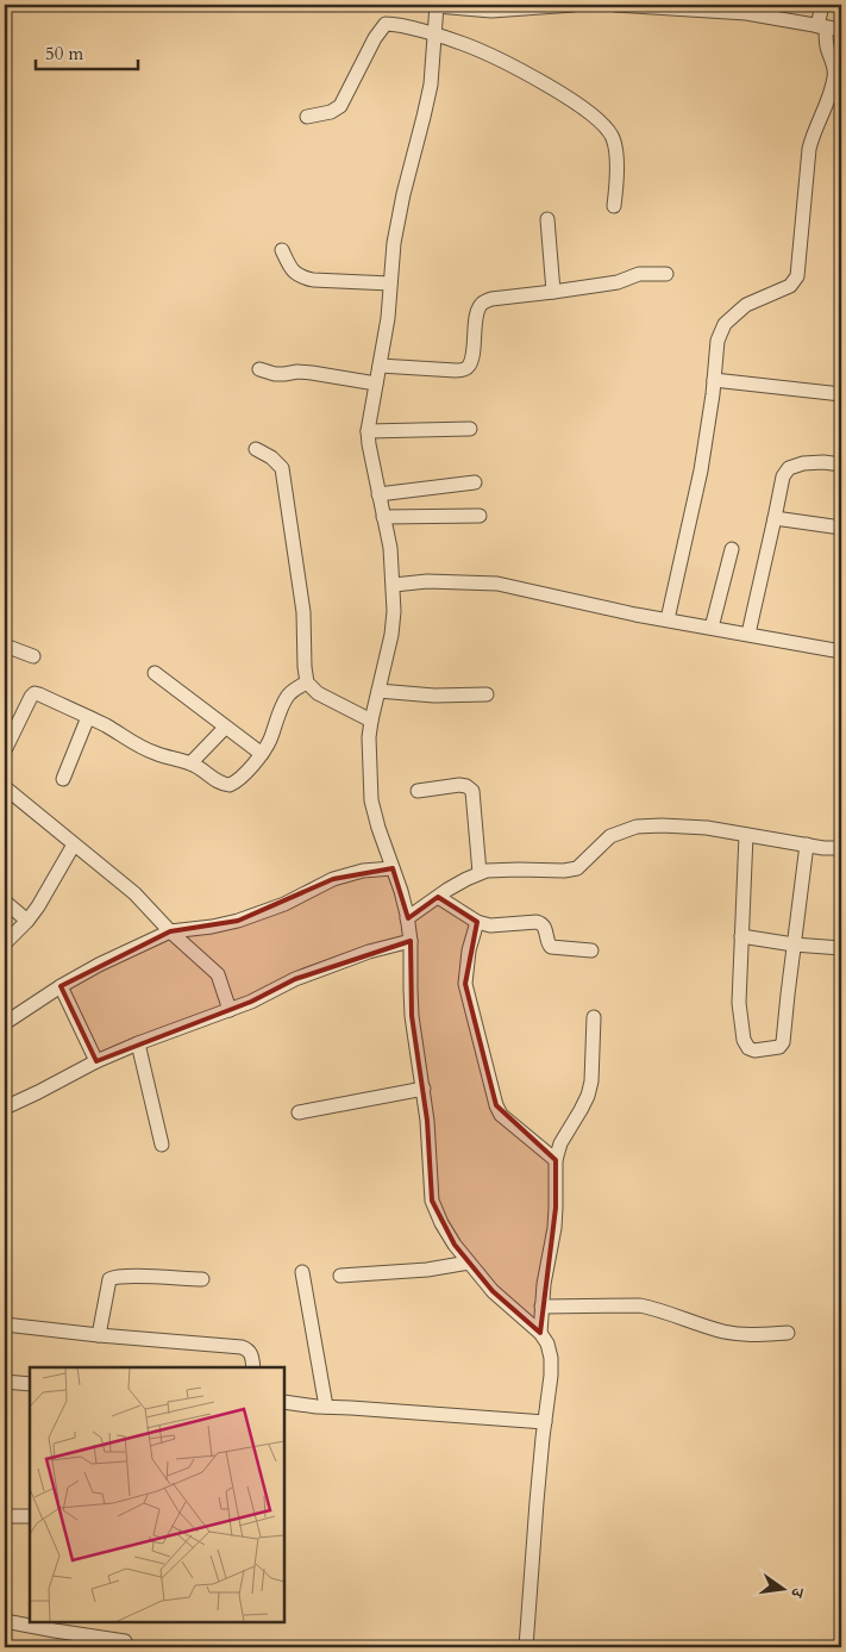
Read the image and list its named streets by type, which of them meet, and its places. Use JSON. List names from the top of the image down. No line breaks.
{"scale_bar":"50 m","north":"right"}
